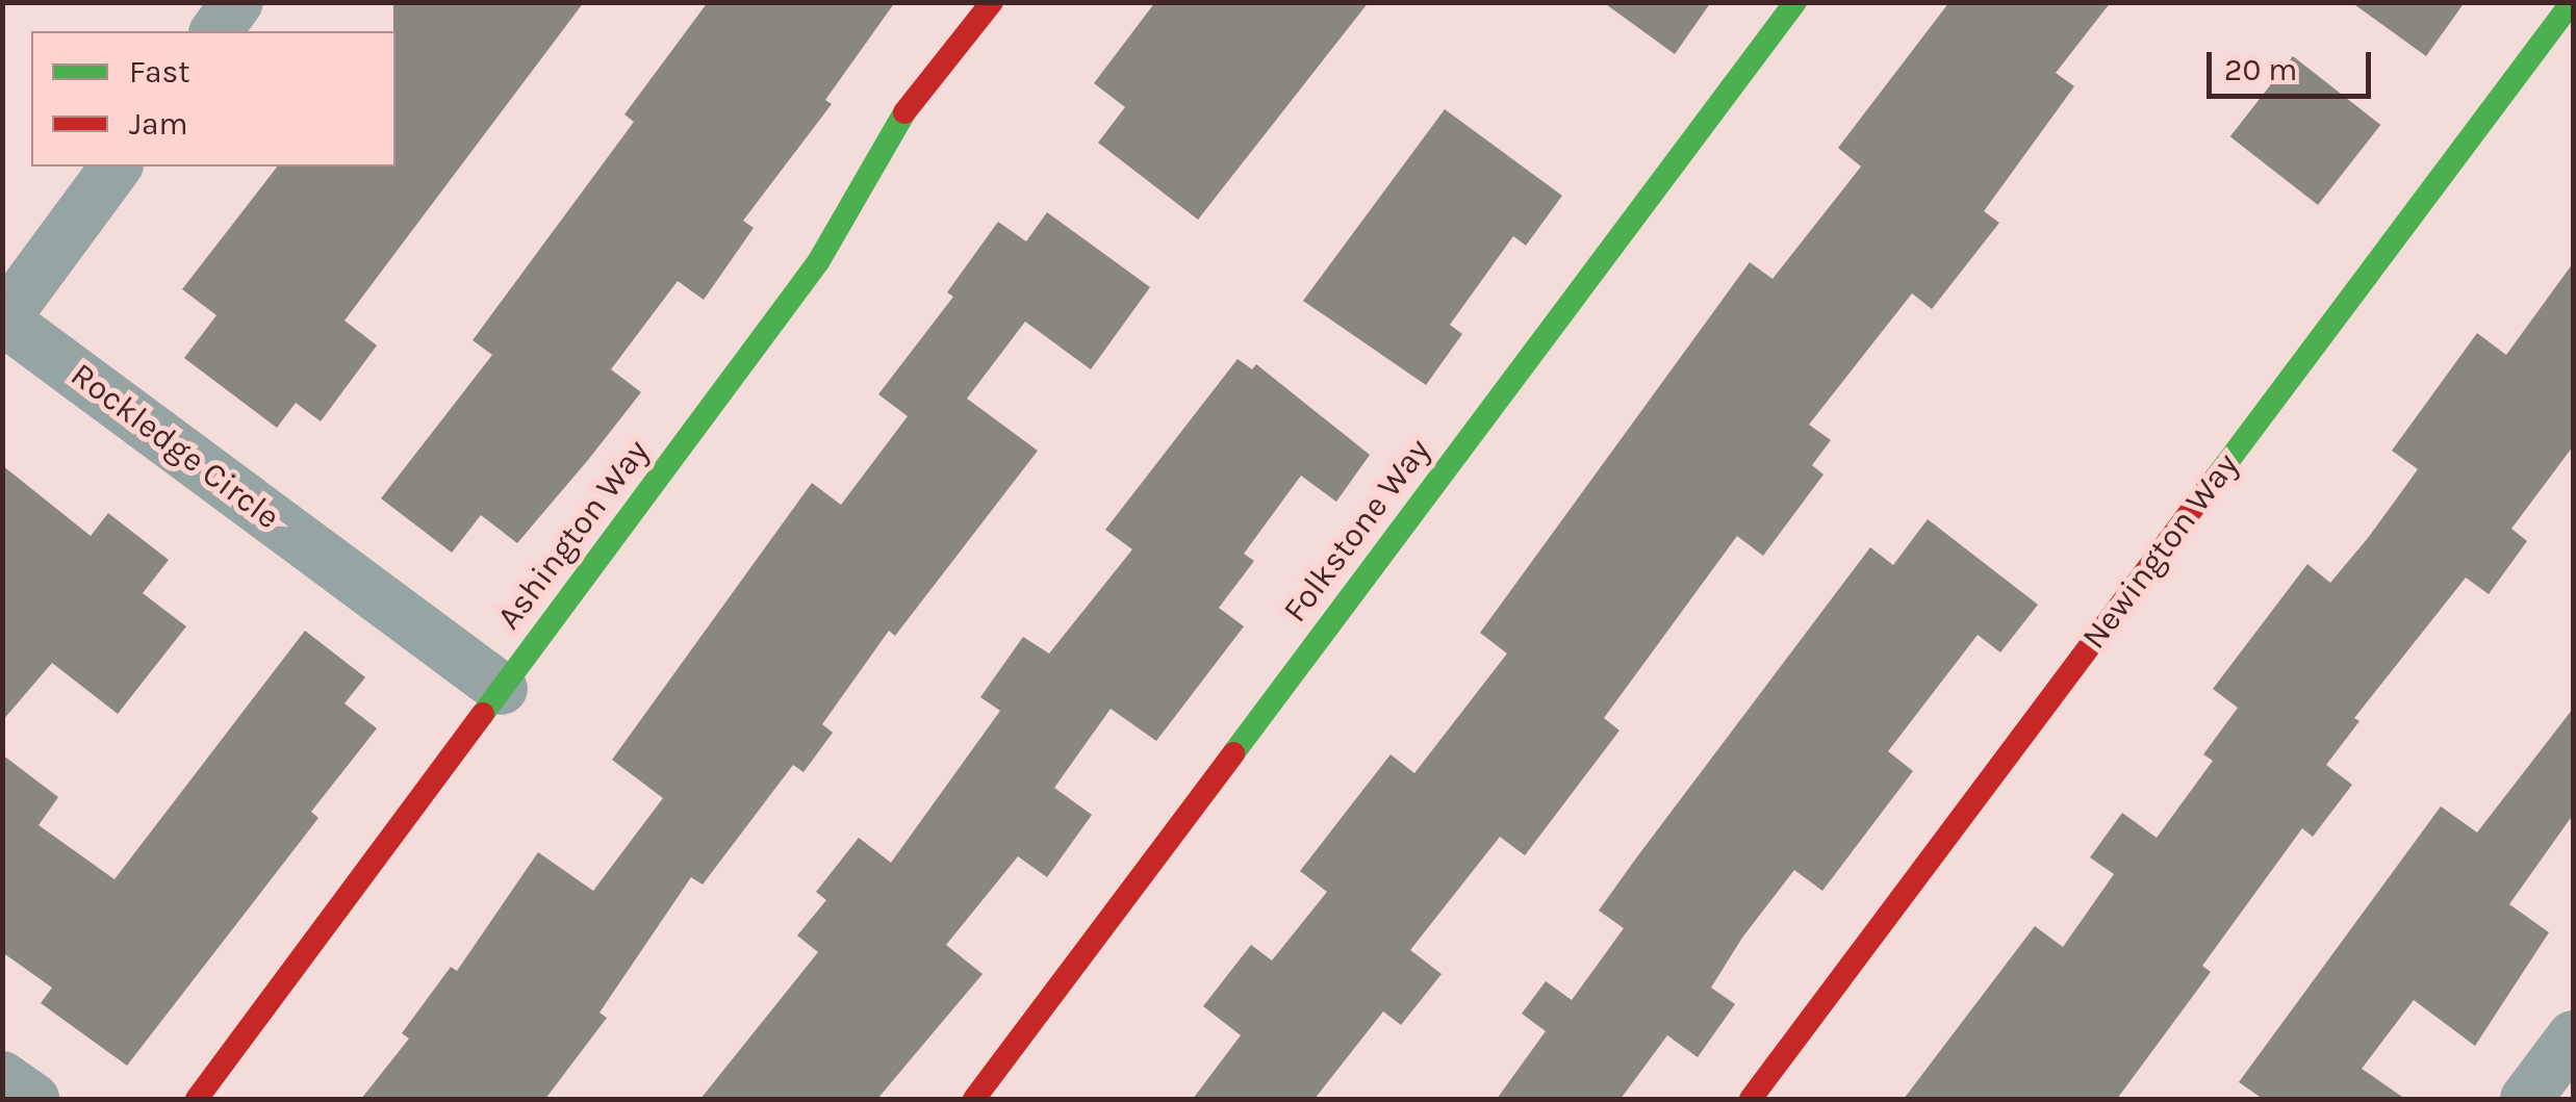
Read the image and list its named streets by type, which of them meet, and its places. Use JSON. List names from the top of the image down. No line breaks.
{"streets":{"street":["Rockledge Circle","Folkstone Way","Ashington Way","Newington Way"]},"crossings":[["Rockledge Circle","Ashington Way"]],"legend":["Fast","Jam"],"scale_bar":"20 m"}
